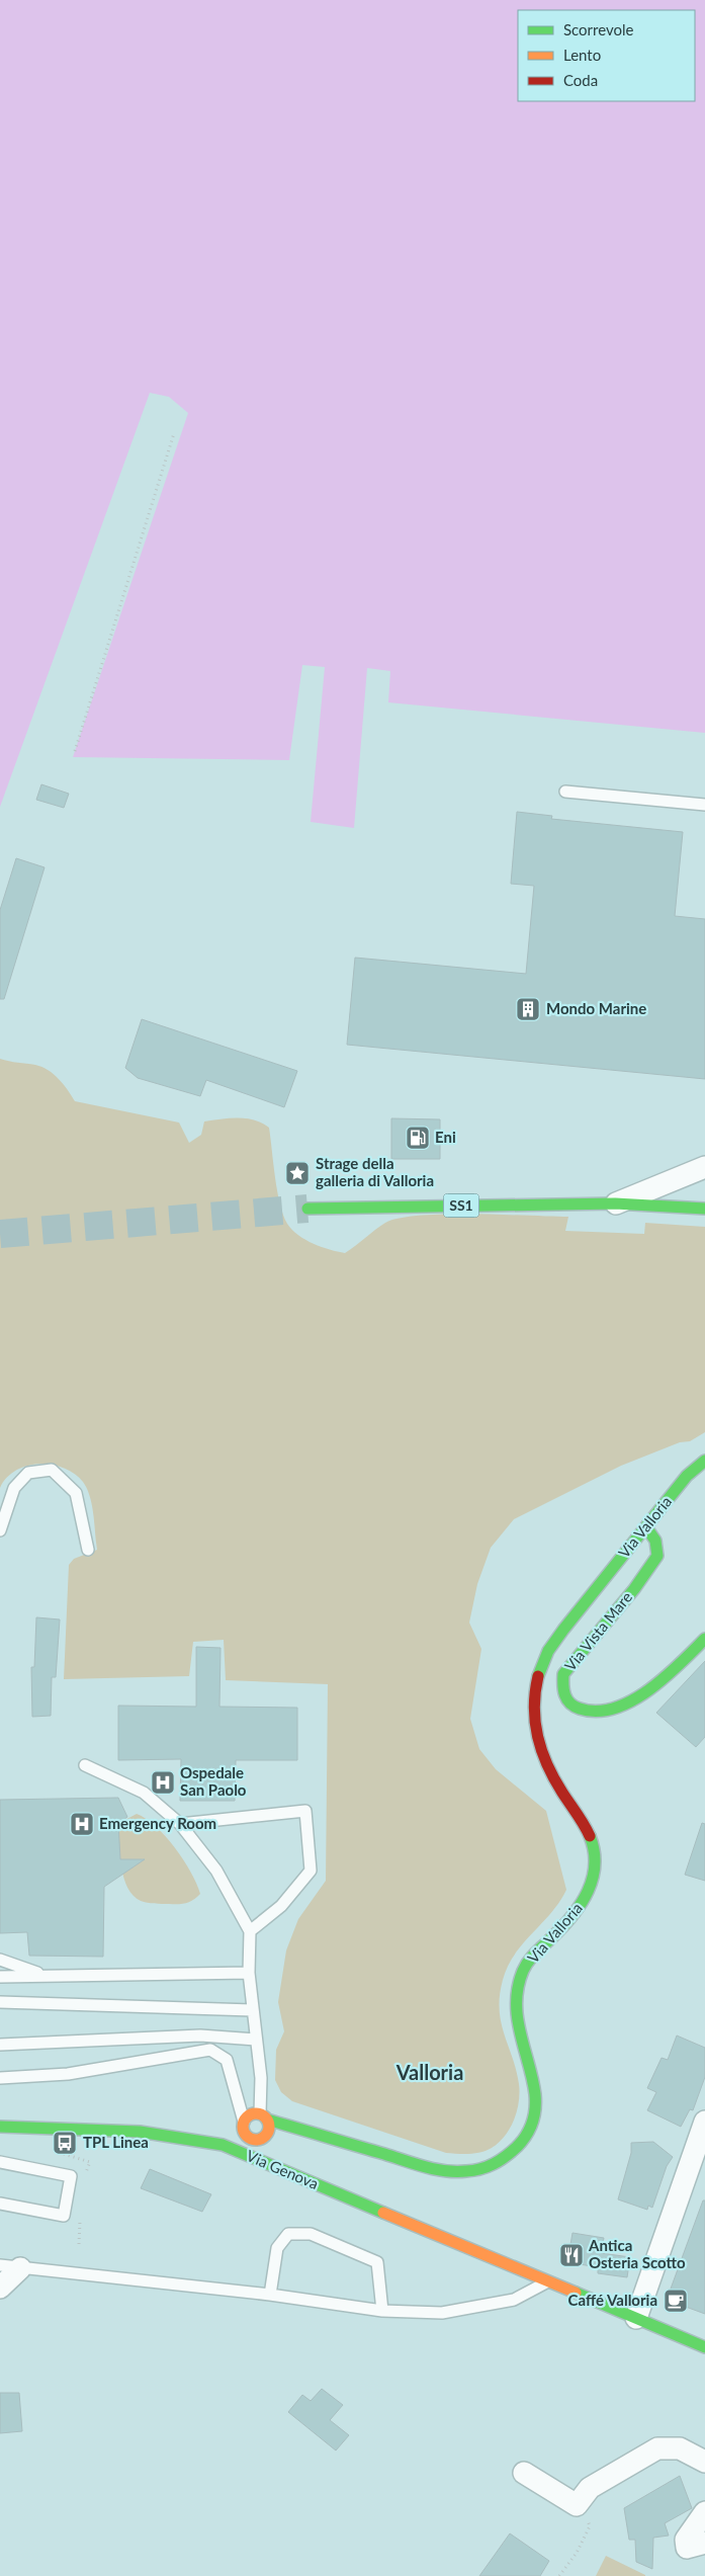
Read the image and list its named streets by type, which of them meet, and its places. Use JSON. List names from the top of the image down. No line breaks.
{"streets":{"street":["SS1","Via Valloria","Via Vista Mare","Via Genova"]},"crossings":[["Via Valloria","Via Vista Mare"]],"districts":["Valloria"],"places":{"building":["Mondo Marine"],"fuel station":["Eni"],"place":["Strage della galleria di Valloria"],"hospital":["Ospedale San Paolo","Emergency Room"],"bus stop":["TPL Linea"],"restaurant":["Antica Osteria Scotto"],"cafe":["Caffé Valloria"]},"legend":["Scorrevole","Lento","Coda"]}
